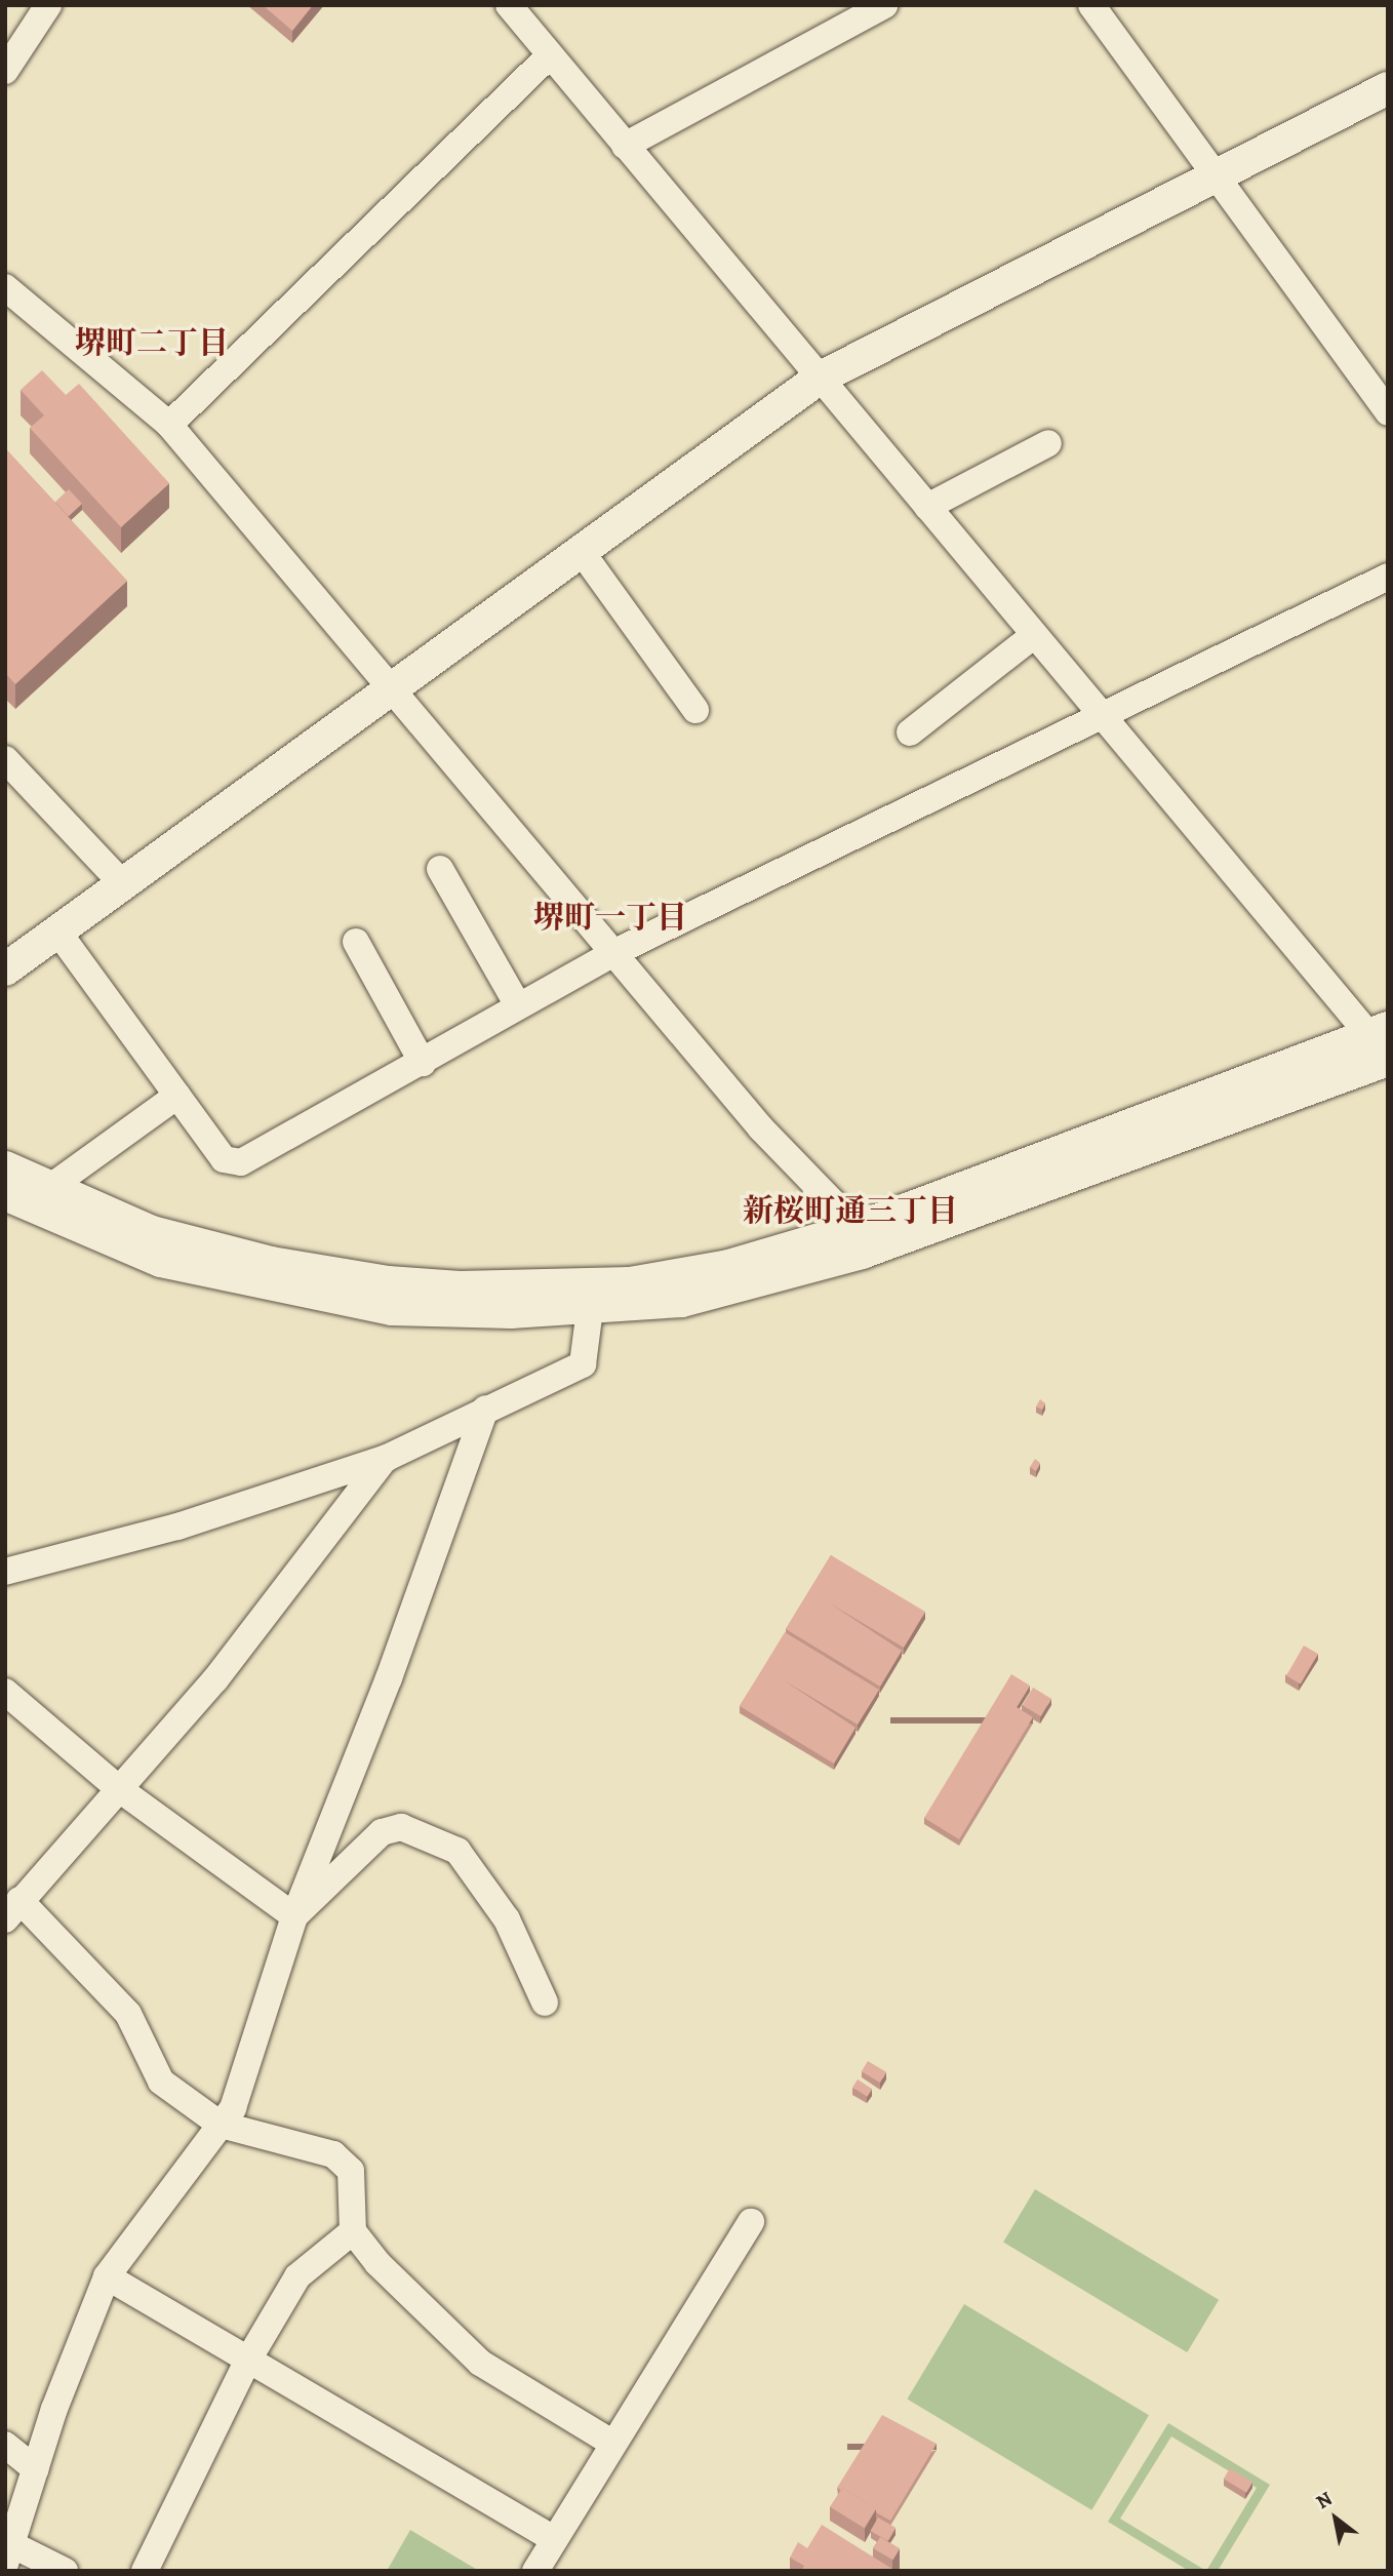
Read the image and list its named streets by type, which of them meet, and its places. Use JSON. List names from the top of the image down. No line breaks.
{"districts":["堺町二丁目","堺町一丁目","新桜町通三丁目"],"north":"top left"}
